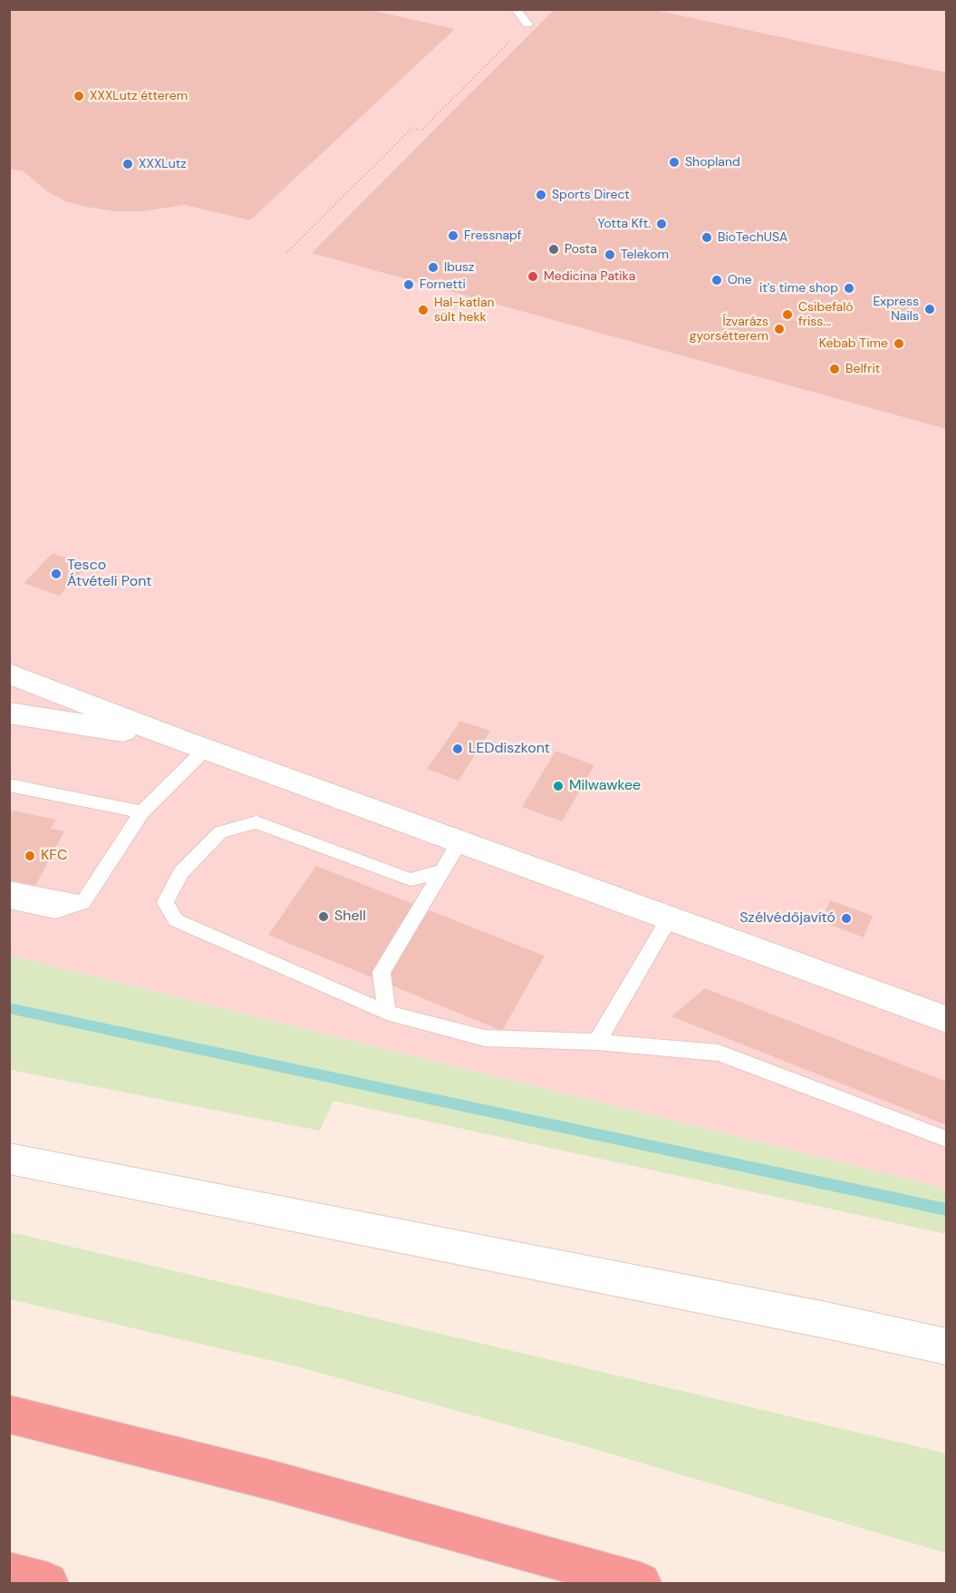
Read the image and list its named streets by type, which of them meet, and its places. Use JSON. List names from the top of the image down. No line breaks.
{"places":["XXXLutz étterem","Shopland","XXXLutz","Sports Direct","Yotta Kft.","Fressnapf","BioTechUSA","Posta","Telekom","Ibusz","Medicina Patika","One","Fornetti","it's time shop","Express Nails","Hal-katlan sült hekk","Csibefaló friss...","Ízvarázs gyorsétterem","Kebab Time","Belfrit","Tesco Átvételi Pont","LEDdiszkont","Milwawkee","KFC","Shell","Szélvédőjavító"]}
